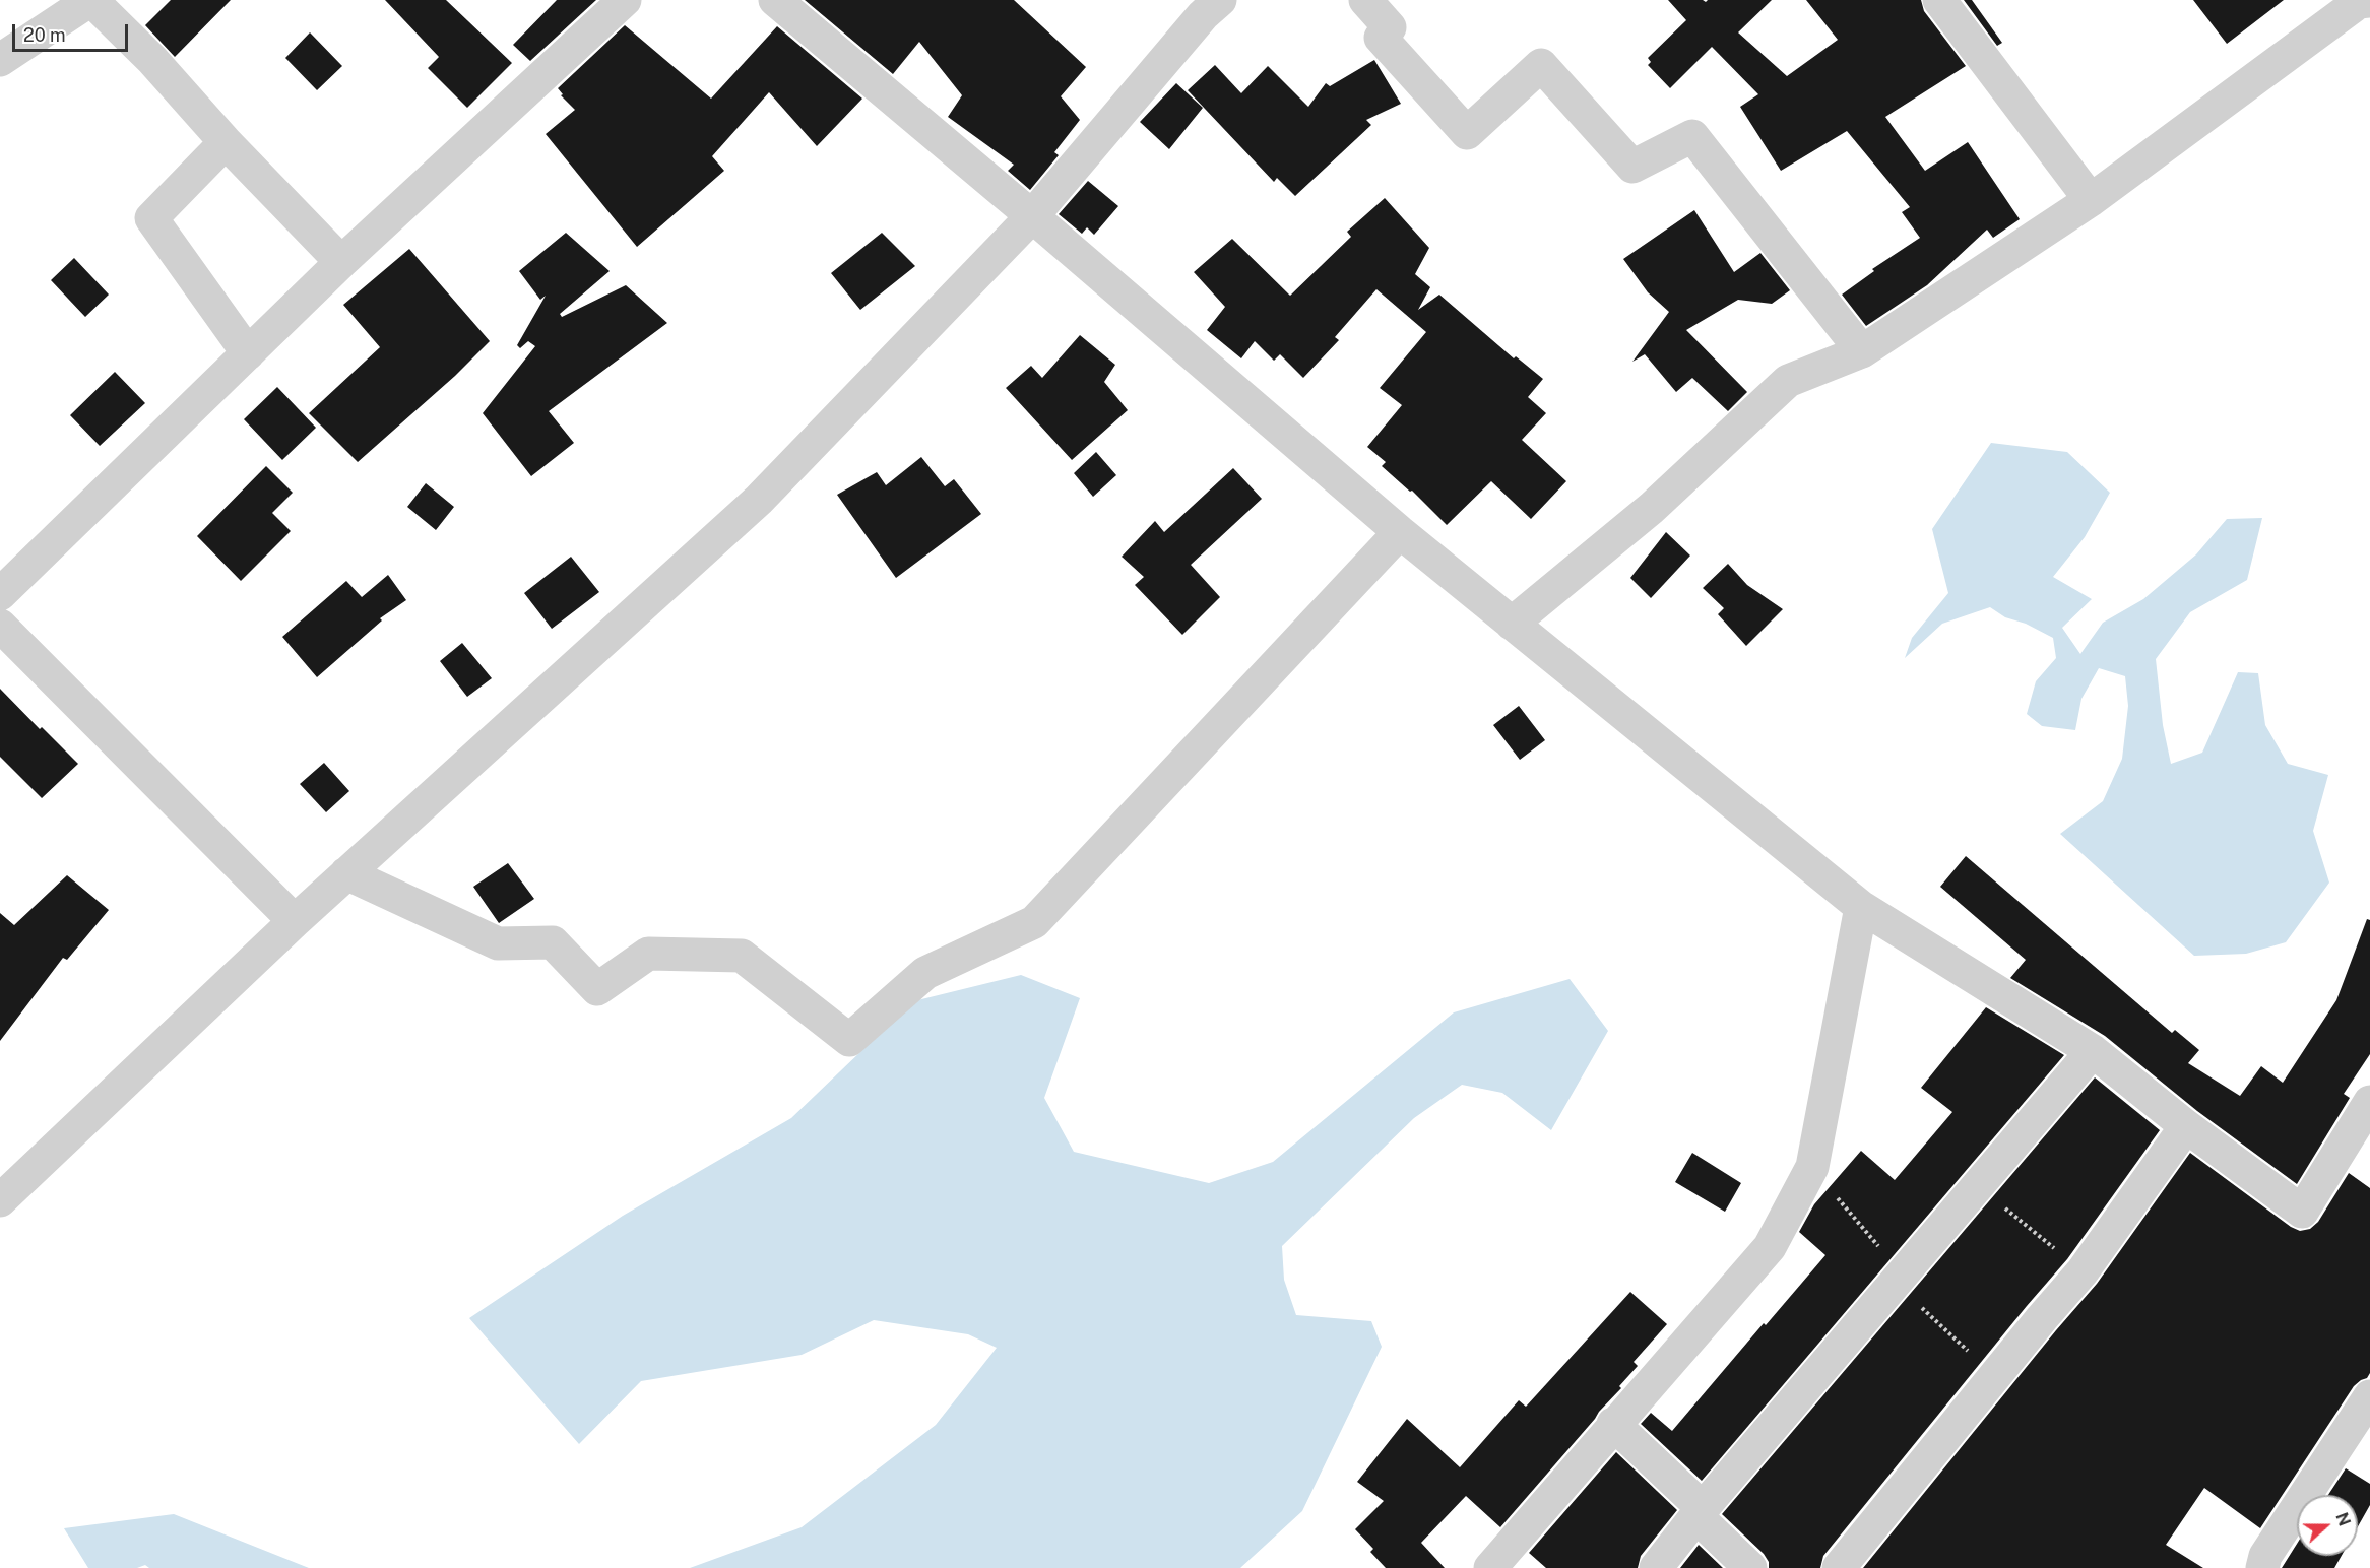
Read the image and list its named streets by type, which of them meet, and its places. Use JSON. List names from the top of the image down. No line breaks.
{"scale_bar":"20 m","north":"right"}
